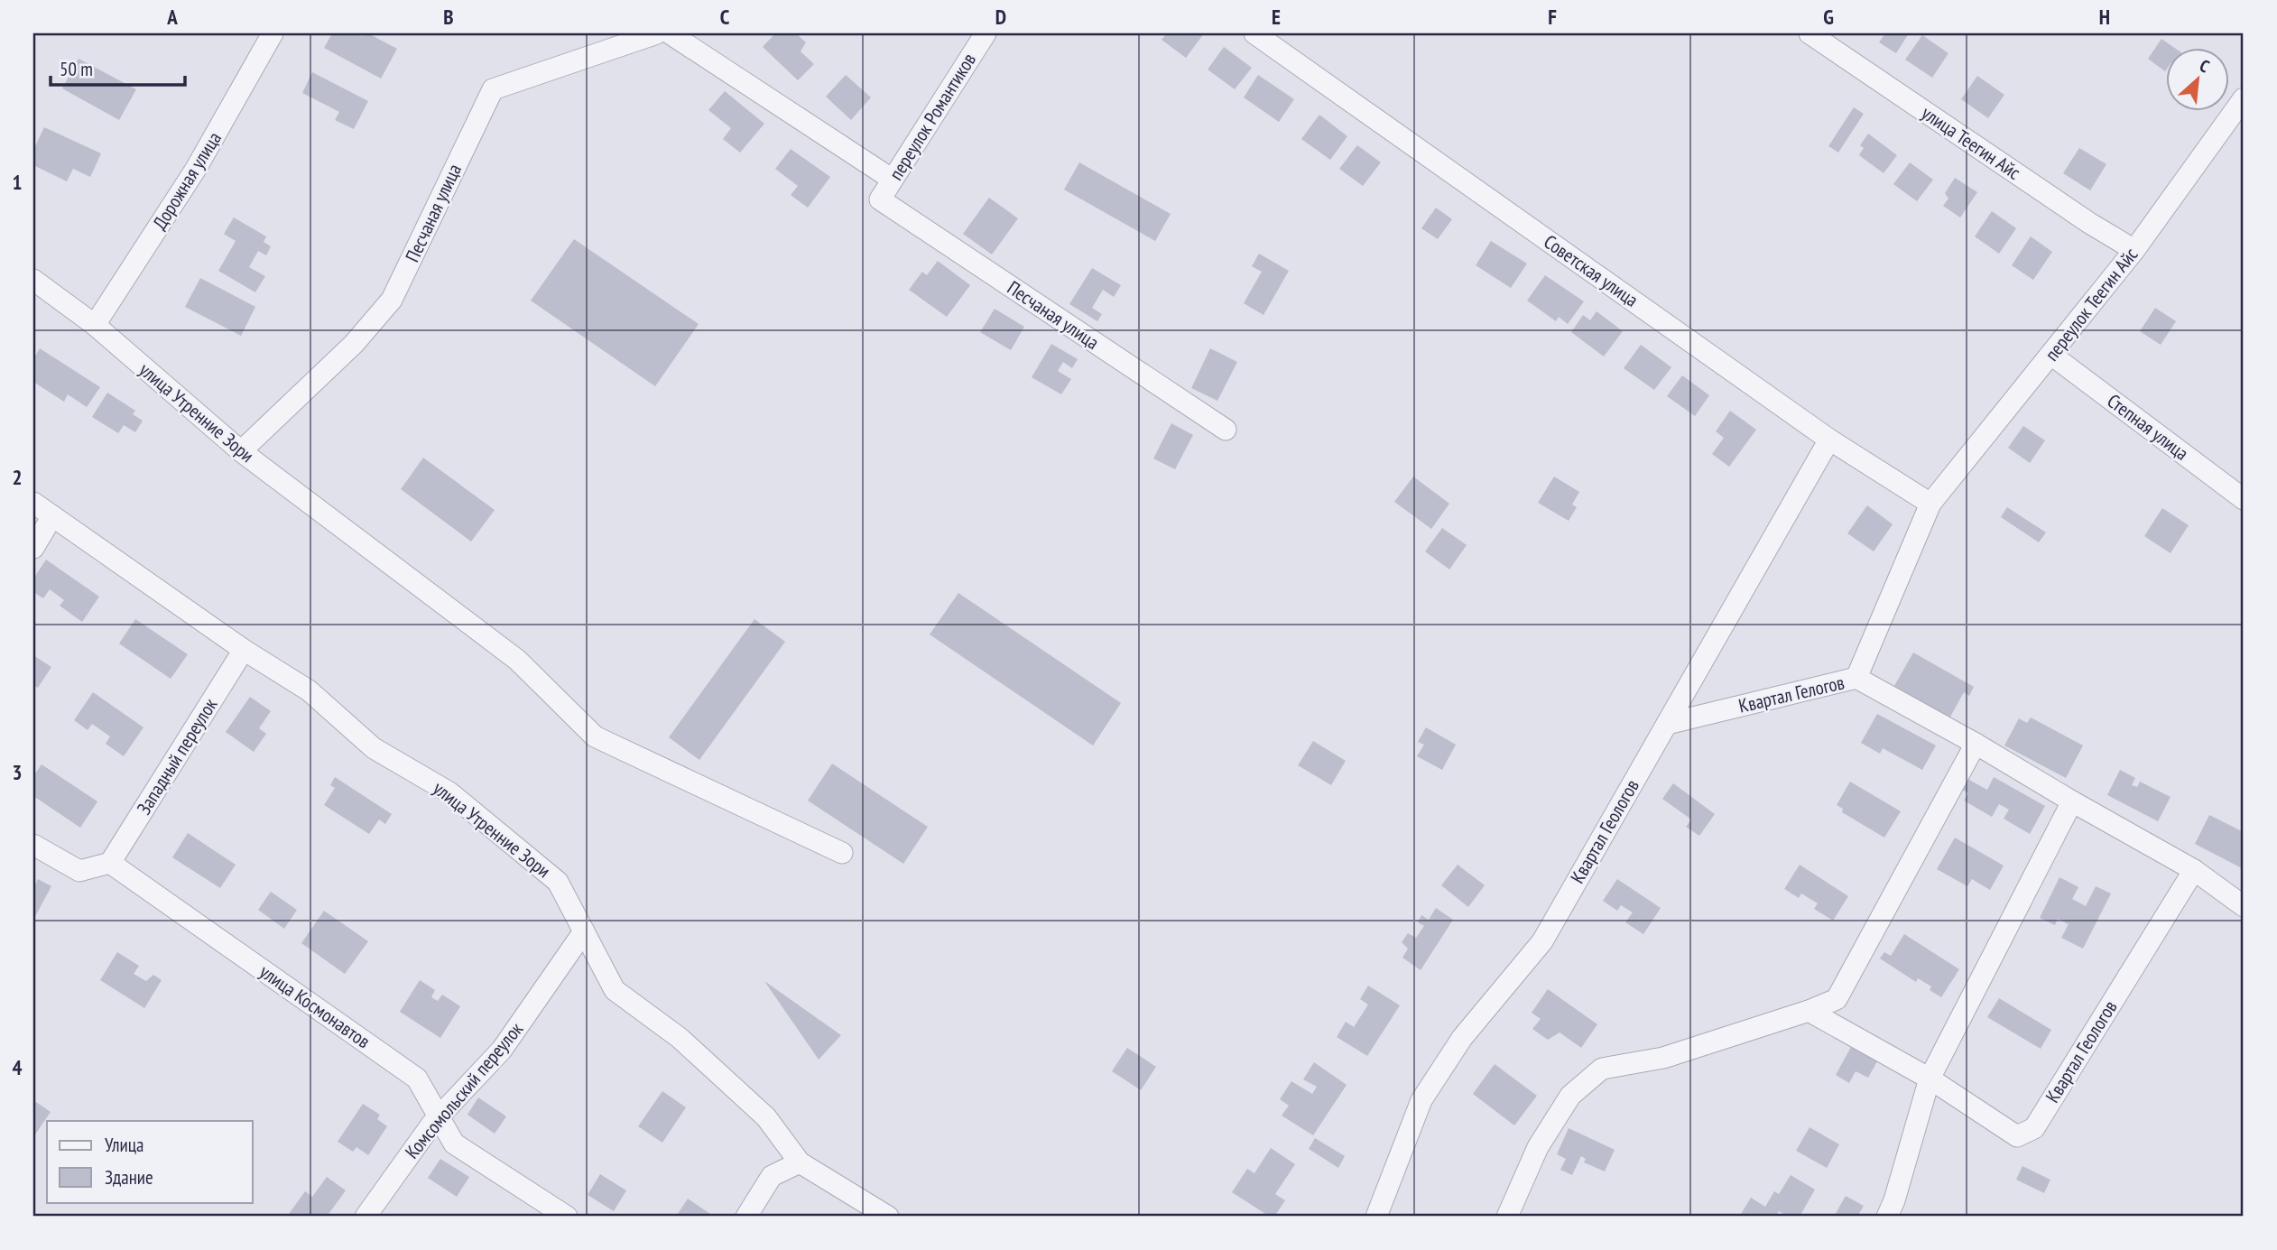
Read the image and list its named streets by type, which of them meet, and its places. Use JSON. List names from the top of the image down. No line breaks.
{"streets":{"street":["переулок Романтиков","улица Теегин Айс","Дорожная улица","Песчаная улица","Советская улица","переулок Теегин Айс","улица Утренние Зори","Степная улица","Квартал Гелогов","Западный переулок","Квартал Геологов","улица Космонавтов","Комсомольский переулок"]},"crossings":[["переулок Романтиков","Песчаная улица"],["улица Теегин Айс","переулок Теегин Айс"],["Дорожная улица","улица Утренние Зори"],["Песчаная улица","улица Утренние Зори"],["Советская улица","переулок Теегин Айс"],["Советская улица","Квартал Геологов"],["переулок Теегин Айс","Степная улица"],["улица Утренние Зори","Западный переулок"],["улица Утренние Зори","Комсомольский переулок"],["Квартал Гелогов","Квартал Геологов"],["Западный переулок","улица Космонавтов"],["улица Космонавтов","Комсомольский переулок"]],"legend":["Улица","Здание"],"scale_bar":"50 m","north":"top right","grid":{"columns":["A","B","C","D","E","F","G","H"],"rows":["1","2","3","4"]}}
